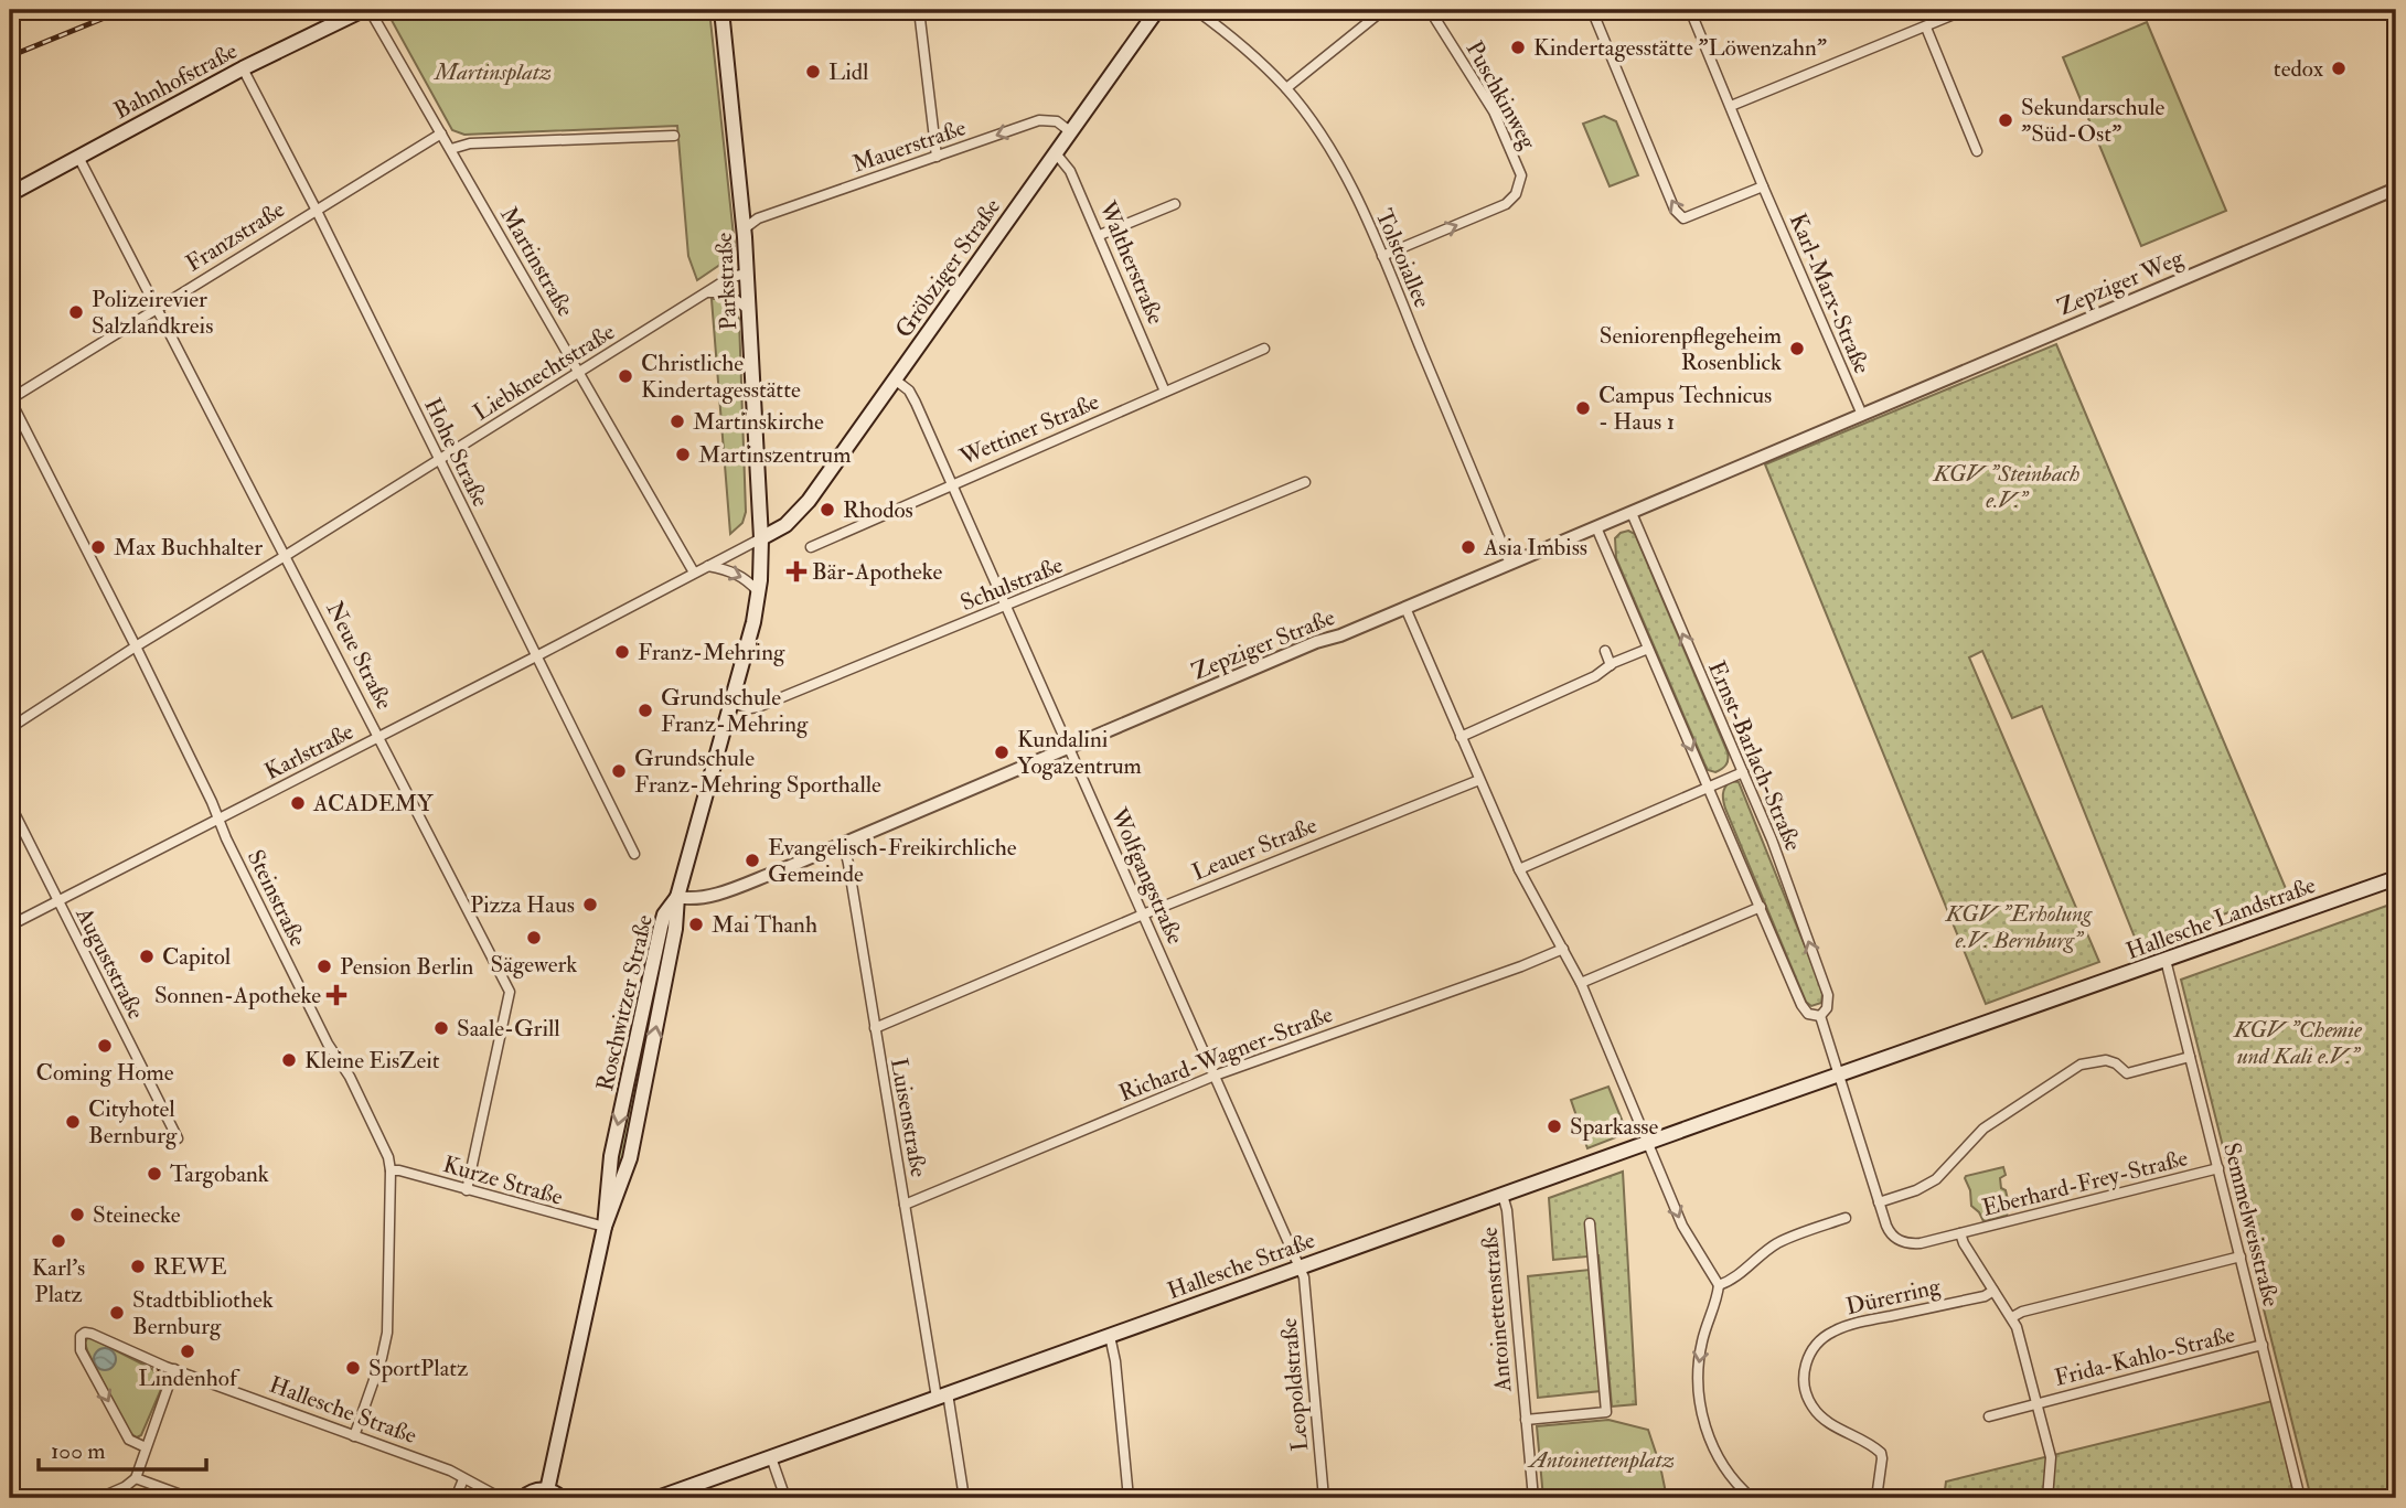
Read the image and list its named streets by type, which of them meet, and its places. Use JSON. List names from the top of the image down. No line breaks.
{"streets":{"main road":["Bahnhofstraße","Gröbziger Straße","Parkstraße","Hallesche Landstraße","Roschwitzer Straße","Hallesche Straße"],"street":["Puschkinweg","Mauerstraße","Franzstraße","Tolstoiallee","Martinstraße","Waltherstraße","Zepziger Weg","Karl-Marx-Straße","Liebknechtstraße","Wettiner Straße","Hohe Straße","Schulstraße","Zepziger Straße","Neue Straße","Karlstraße","Ernst-Barlach-Straße","Leauer Straße","Wolfgangstraße","Steinstraße","Auguststraße","Richard-Wagner-Straße","Luisenstraße","Kurze Straße","Eberhard-Frey-Straße","Semmelweisstraße","Dürerring","Antoinettenstraße","Frida-Kahlo-Straße","Leopoldstraße"]},"crossings":[["Bahnhofstraße","Martinstraße"],["Bahnhofstraße","Hohe Straße"],["Bahnhofstraße","Neue Straße"],["Puschkinweg","Tolstoiallee"],["Mauerstraße","Gröbziger Straße"],["Mauerstraße","Parkstraße"],["Franzstraße","Martinstraße"],["Franzstraße","Hohe Straße"],["Franzstraße","Neue Straße"],["Franzstraße","Steinstraße"],["Tolstoiallee","Zepziger Straße"],["Martinstraße","Liebknechtstraße"],["Martinstraße","Karlstraße"],["Waltherstraße","Gröbziger Straße"],["Waltherstraße","Wettiner Straße"],["Gröbziger Straße","Parkstraße"],["Gröbziger Straße","Karlstraße"],["Gröbziger Straße","Wolfgangstraße"],["Parkstraße","Liebknechtstraße"],["Parkstraße","Schulstraße"],["Parkstraße","Karlstraße"],["Parkstraße","Roschwitzer Straße"],["Zepziger Weg","Karl-Marx-Straße"],["Zepziger Weg","Zepziger Straße"],["Karl-Marx-Straße","Zepziger Straße"],["Liebknechtstraße","Hohe Straße"],["Liebknechtstraße","Neue Straße"],["Liebknechtstraße","Steinstraße"],["Wettiner Straße","Wolfgangstraße"],["Hohe Straße","Karlstraße"],["Schulstraße","Wolfgangstraße"],["Schulstraße","Roschwitzer Straße"],["Zepziger Straße","Ernst-Barlach-Straße"],["Zepziger Straße","Wolfgangstraße"],["Zepziger Straße","Roschwitzer Straße"],["Zepziger Straße","Luisenstraße"],["Neue Straße","Karlstraße"],["Neue Straße","Kurze Straße"],["Karlstraße","Steinstraße"],["Karlstraße","Auguststraße"],["Ernst-Barlach-Straße","Hallesche Landstraße"],["Ernst-Barlach-Straße","Eberhard-Frey-Straße"],["Ernst-Barlach-Straße","Hallesche Straße"],["Leauer Straße","Wolfgangstraße"],["Leauer Straße","Luisenstraße"],["Wolfgangstraße","Richard-Wagner-Straße"],["Wolfgangstraße","Hallesche Straße"],["Wolfgangstraße","Leopoldstraße"],["Steinstraße","Kurze Straße"],["Steinstraße","Hallesche Straße"],["Hallesche Landstraße","Semmelweisstraße"],["Hallesche Landstraße","Hallesche Straße"],["Roschwitzer Straße","Kurze Straße"],["Richard-Wagner-Straße","Luisenstraße"],["Luisenstraße","Hallesche Straße"],["Eberhard-Frey-Straße","Semmelweisstraße"],["Semmelweisstraße","Frida-Kahlo-Straße"],["Hallesche Straße","Antoinettenstraße"],["Hallesche Straße","Leopoldstraße"]],"one_way":["Mauerstraße"],"parks":["Martinsplatz","KGV \"Steinbach e.V.\"","KGV \"Erholung e.V. Bernburg\"","KGV \"Chemie und Kali e.V.\"","Antoinettenplatz"],"places":{"other":["Kindertagesstätte \"Löwenzahn\"","tedox","Lidl","Sekundarschule \"Süd-Ost\"","Polizeirevier Salzlandkreis","Seniorenpflegeheim Rosenblick","Christliche Kindertagesstätte","Campus Technicus - Haus 1","Martinskirche","Martinszentrum","Rhodos","Max Buchhalter","Asia Imbiss","Franz-Mehring","Grundschule Franz-Mehring","Kundalini Yogazentrum","Grundschule Franz-Mehring Sporthalle","ACADEMY","Evangelisch-Freikirchliche Gemeinde","Pizza Haus","Mai Thanh","Sägewerk","Capitol","Pension Berlin","Saale-Grill","Coming Home","Kleine EisZeit","Cityhotel Bernburg","Sparkasse","Targobank","Steinecke","Karl’s Platz","REWE","Stadtbibliothek Bernburg","Lindenhof","SportPlatz"],"health":["Bär-Apotheke","Sonnen-Apotheke"]},"scale_bar":"100 m"}
